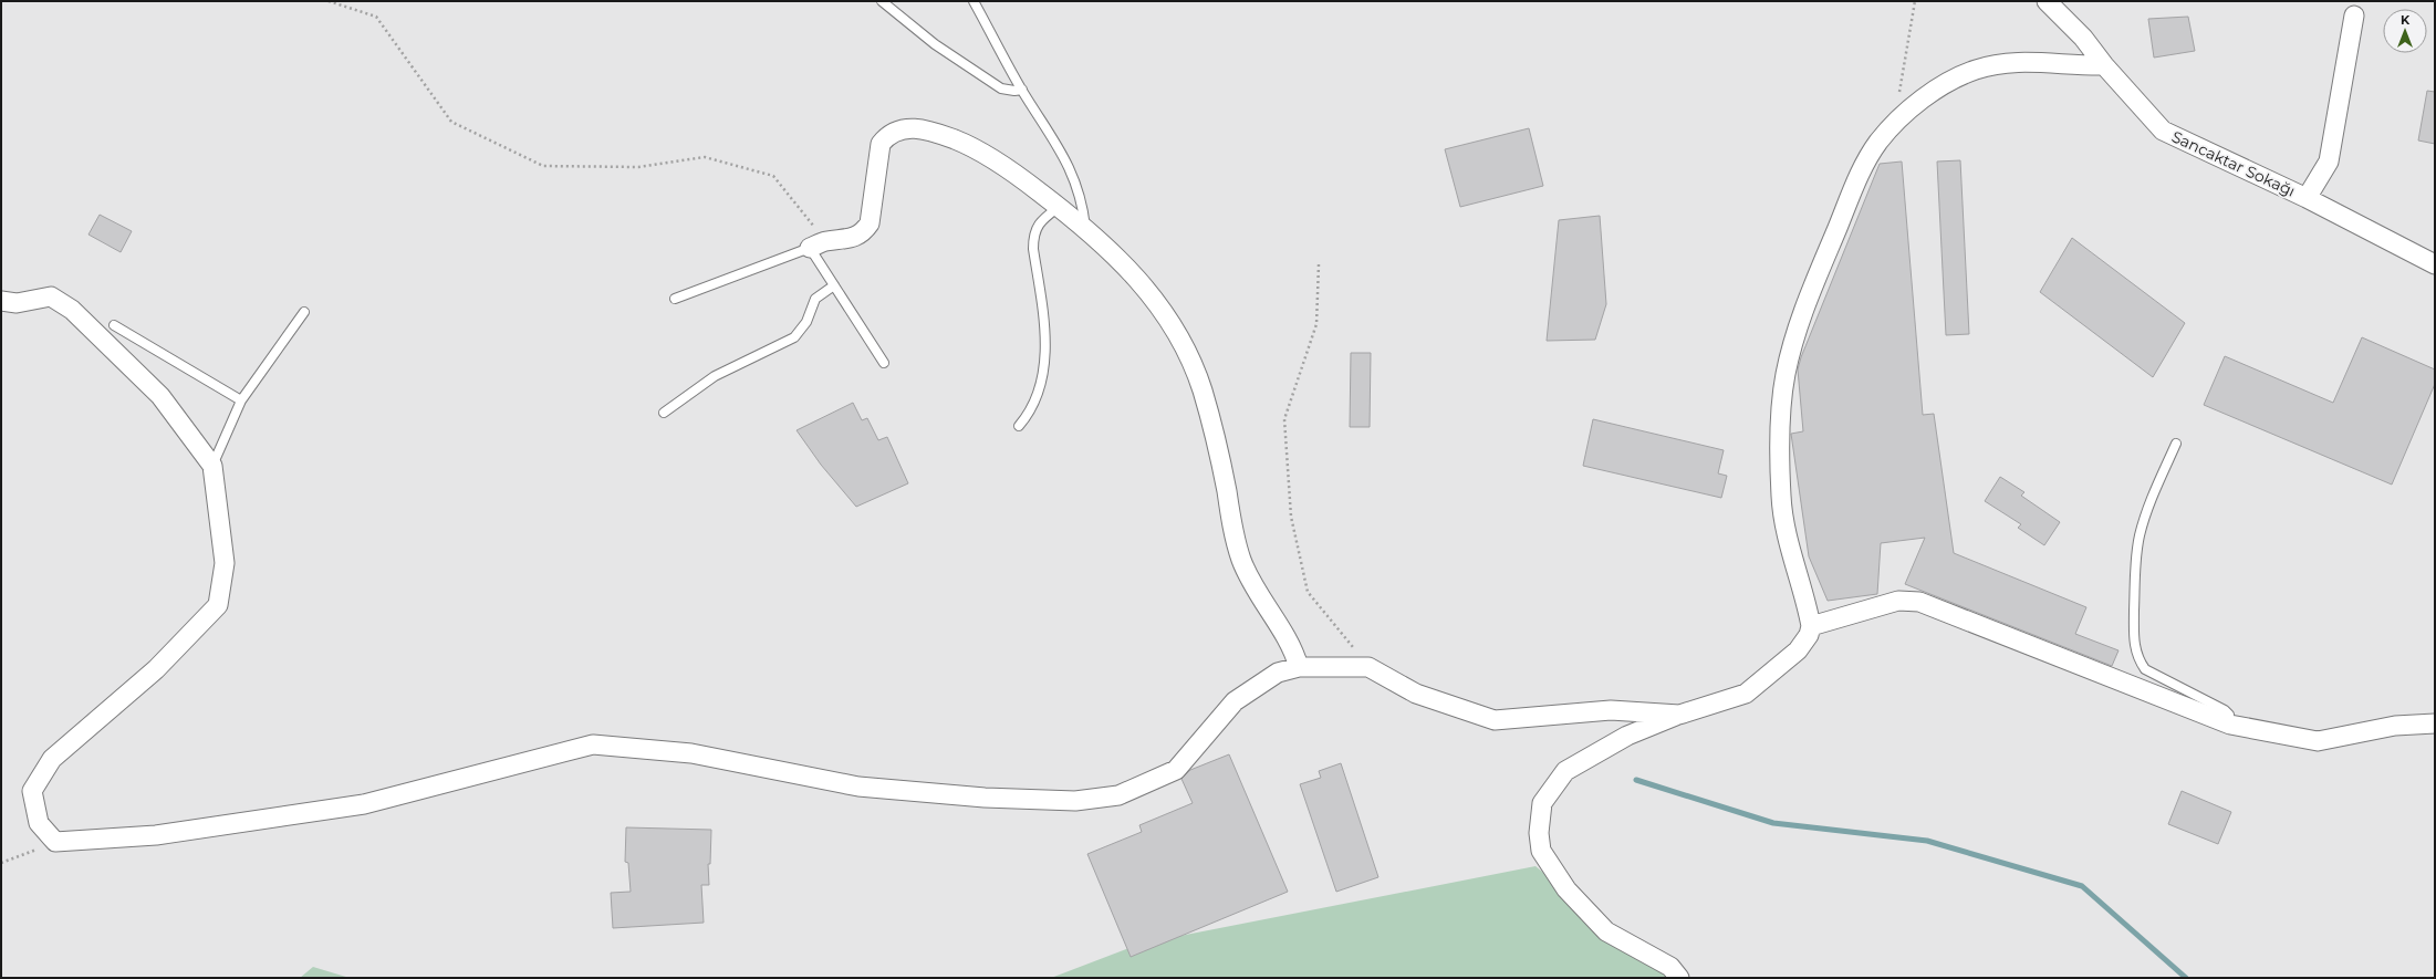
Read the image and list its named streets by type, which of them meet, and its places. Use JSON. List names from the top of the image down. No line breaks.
{"streets":{"street":["Sancaktar Sokağı"]},"north":"top"}
